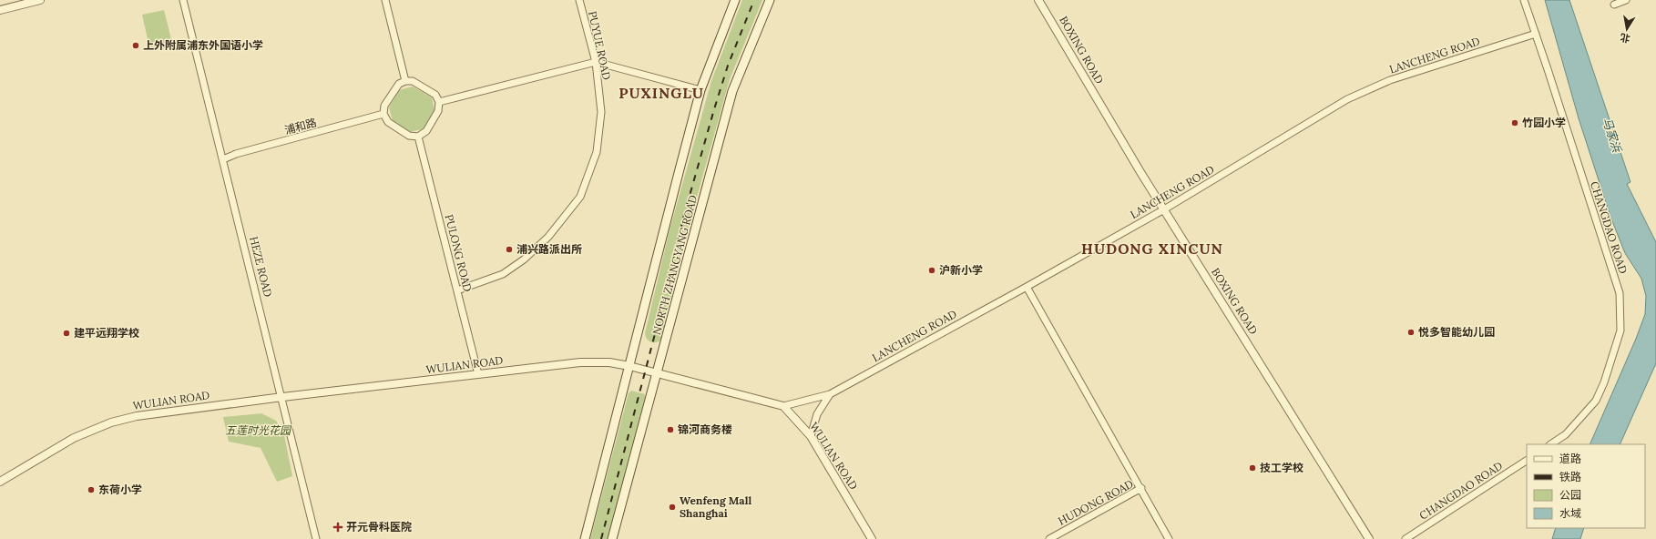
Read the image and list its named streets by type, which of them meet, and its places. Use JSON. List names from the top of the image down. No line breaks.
{"streets":{"main road":["NORTH ZHANGYANG ROAD"],"street":["PUYUE ROAD","BOXING ROAD","LANCHENG ROAD","浦和路","CHANGDAO ROAD","PULONG ROAD","HEZE ROAD","WULIAN ROAD","HUDONG ROAD"]},"crossings":[["PUYUE ROAD","PULONG ROAD"],["BOXING ROAD","LANCHENG ROAD"],["LANCHENG ROAD","CHANGDAO ROAD"],["LANCHENG ROAD","WULIAN ROAD"],["浦和路","PULONG ROAD"],["浦和路","HEZE ROAD"],["PULONG ROAD","WULIAN ROAD"],["NORTH ZHANGYANG ROAD","WULIAN ROAD"],["HEZE ROAD","WULIAN ROAD"]],"districts":["PUXINGLU","HUDONG XINCUN"],"water":["马家浜"],"parks":["五莲时光花园"],"places":{"other":["上外附属浦东外国语小学","竹园小学","浦兴路派出所","沪新小学","悦多智能幼儿园","建平远翔学校","锦河商务楼","技工学校","东荷小学","Wenfeng Mall Shanghai"],"health":["开元骨科医院"]},"legend":["道路","铁路","公园","水域"],"north":"bottom"}
